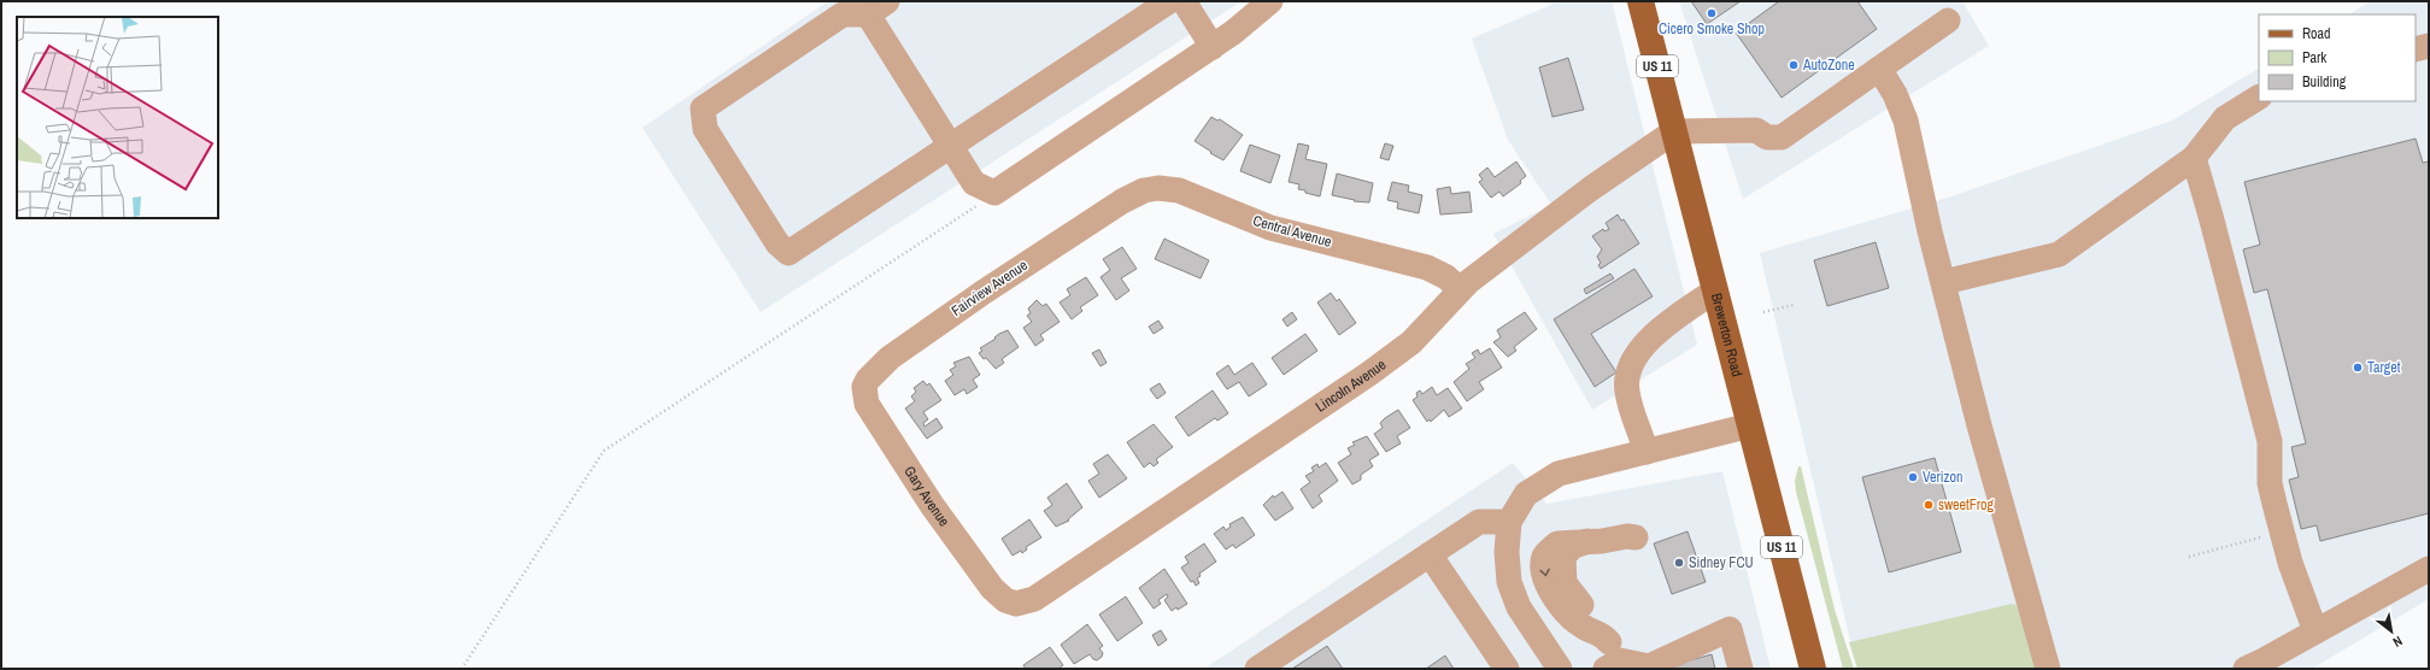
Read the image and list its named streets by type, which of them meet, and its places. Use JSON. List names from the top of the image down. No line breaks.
{"streets":{"main road":["US 11","Brewerton Road"],"street":["Central Avenue","Fairview Avenue","Lincoln Avenue","Gary Avenue"]},"crossings":[["Central Avenue","Fairview Avenue"],["Central Avenue","Lincoln Avenue"],["Fairview Avenue","Gary Avenue"],["Brewerton Road","Lincoln Avenue"],["Lincoln Avenue","Gary Avenue"]],"places":["Cicero Smoke Shop","AutoZone","Target","Verizon","sweetFrog","Sidney FCU"],"legend":["Road","Park","Building"],"north":"bottom right"}
